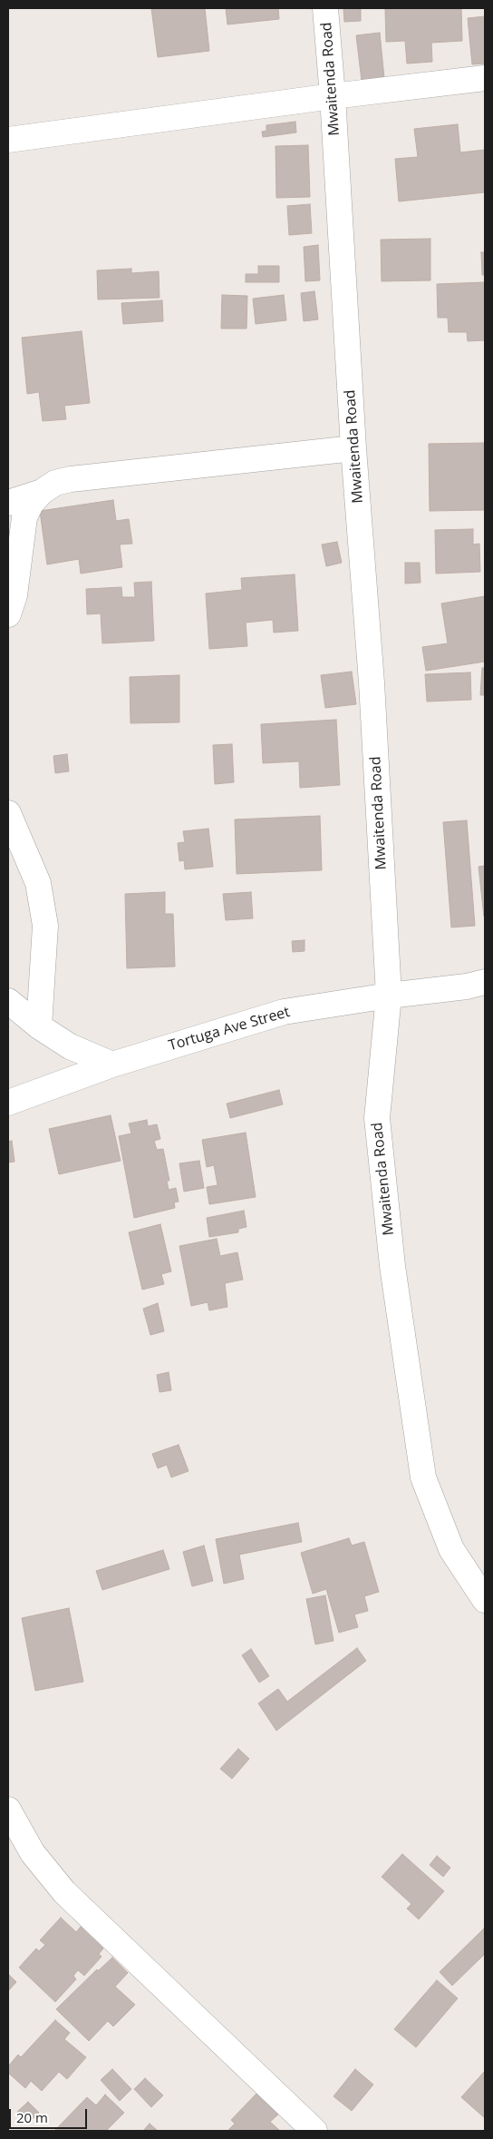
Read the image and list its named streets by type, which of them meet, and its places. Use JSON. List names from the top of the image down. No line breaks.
{"streets":{"street":["Mwaitenda Road","Tortuga Ave Street"]},"crossings":[["Mwaitenda Road","Tortuga Ave Street"]],"scale_bar":"20 m"}
